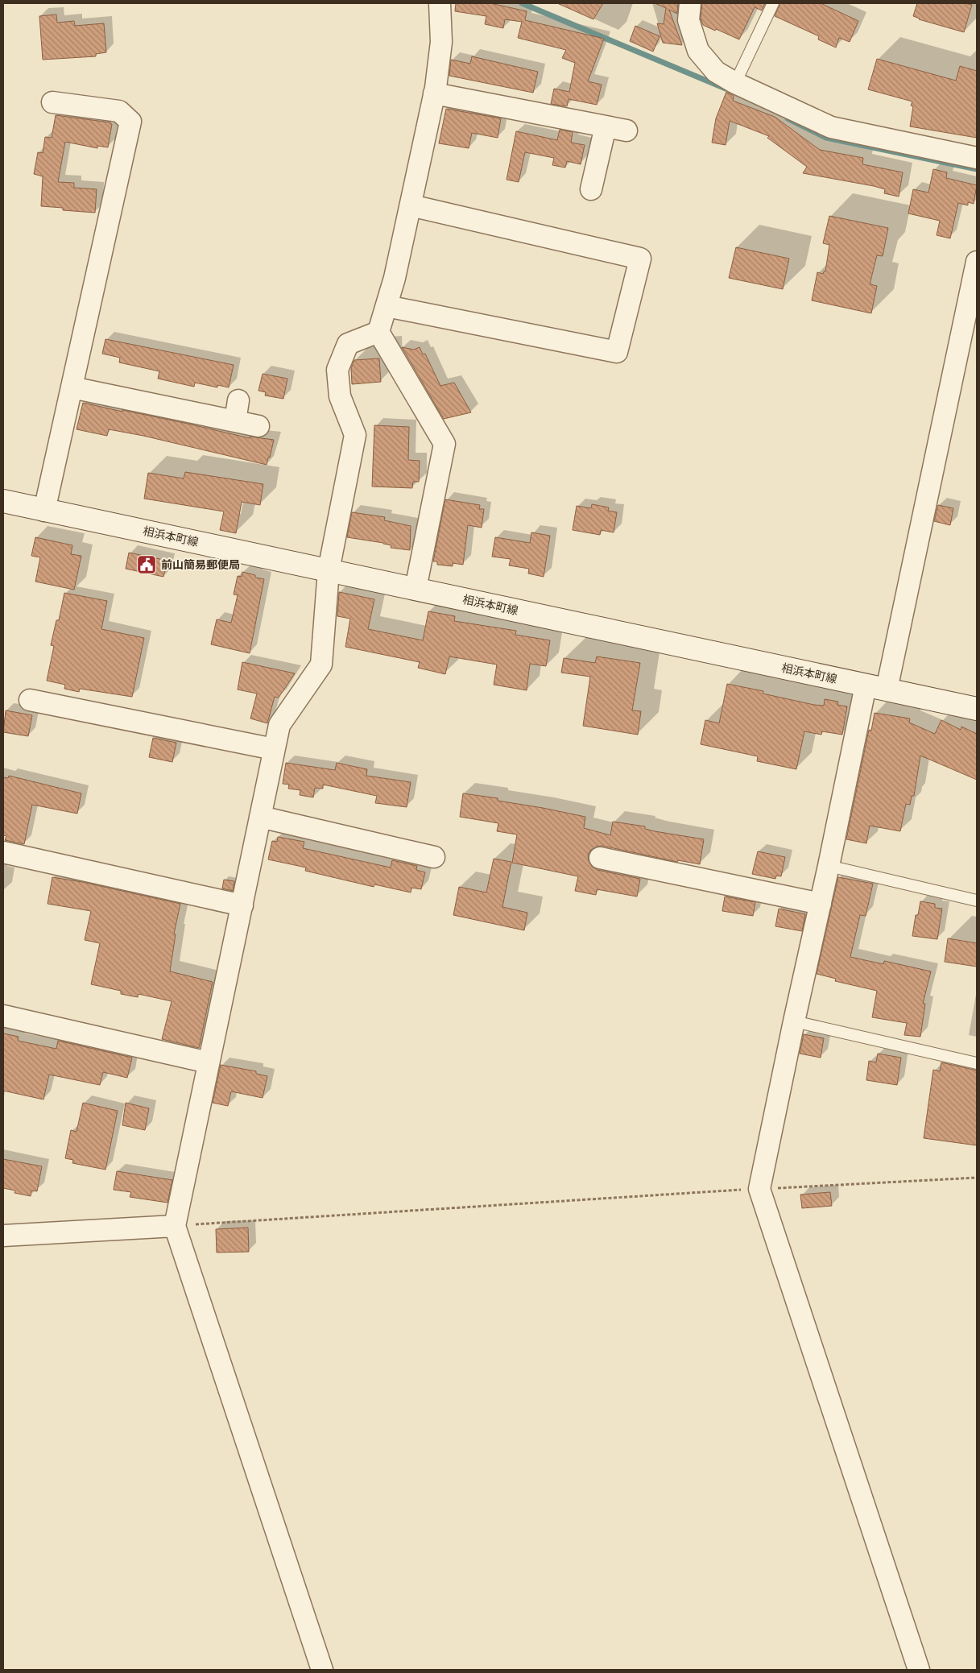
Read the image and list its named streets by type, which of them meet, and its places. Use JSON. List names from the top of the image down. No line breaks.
{"streets":{"main road":["相浜本町線"]},"places":{"public building":["前山簡易郵便局"]}}
